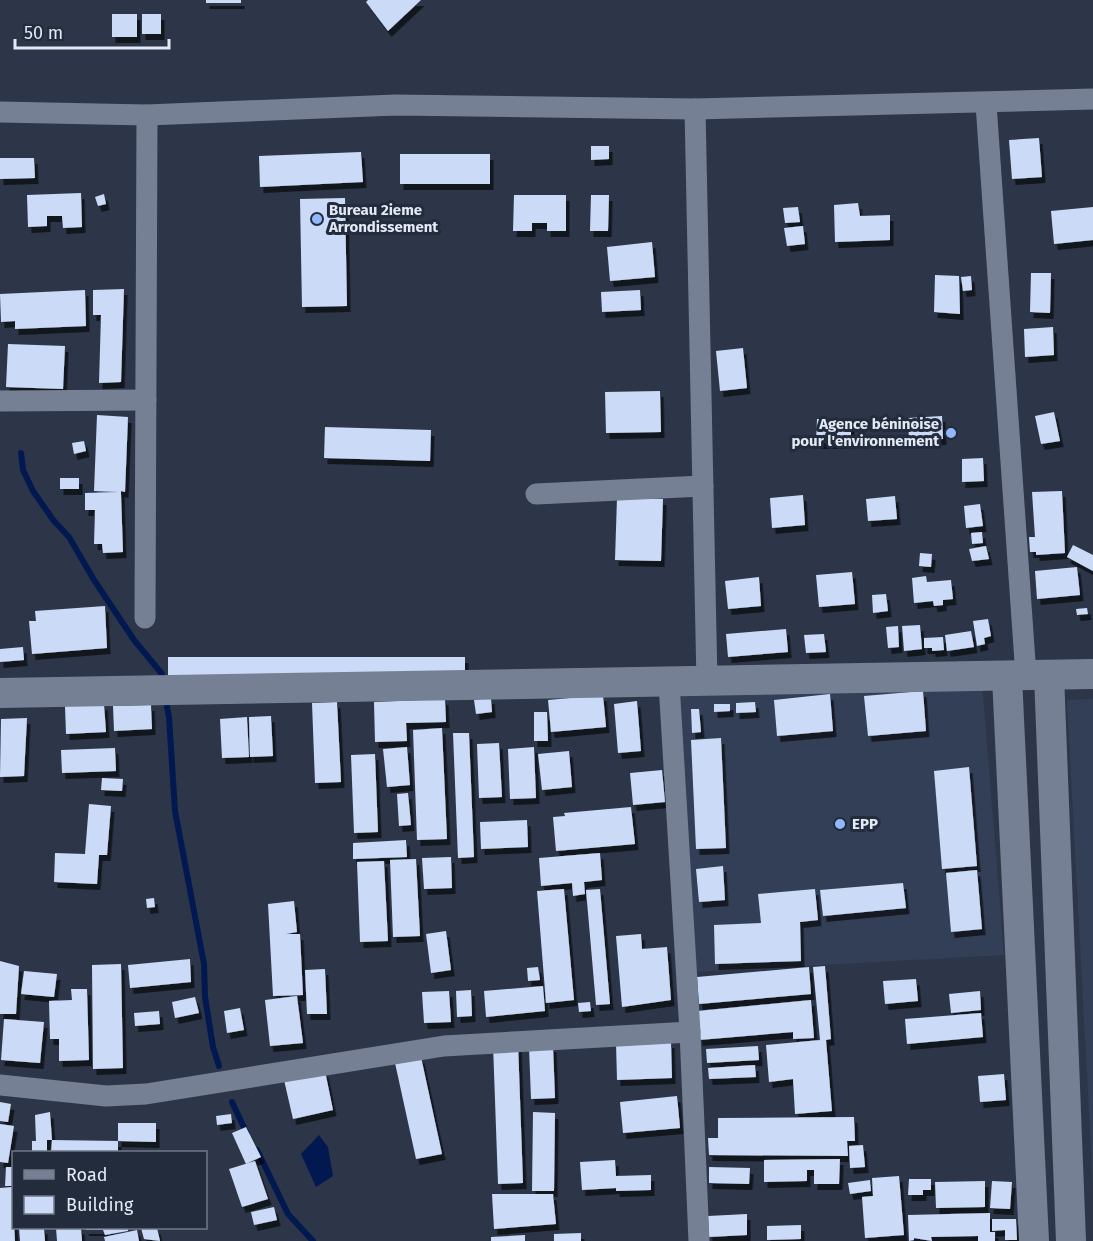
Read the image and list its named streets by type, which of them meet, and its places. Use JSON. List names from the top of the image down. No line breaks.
{"places":["Bureau 2ieme Arrondissement","Agence béninoise pour l'environnement","EPP"],"legend":["Road","Building"],"scale_bar":"50 m"}
